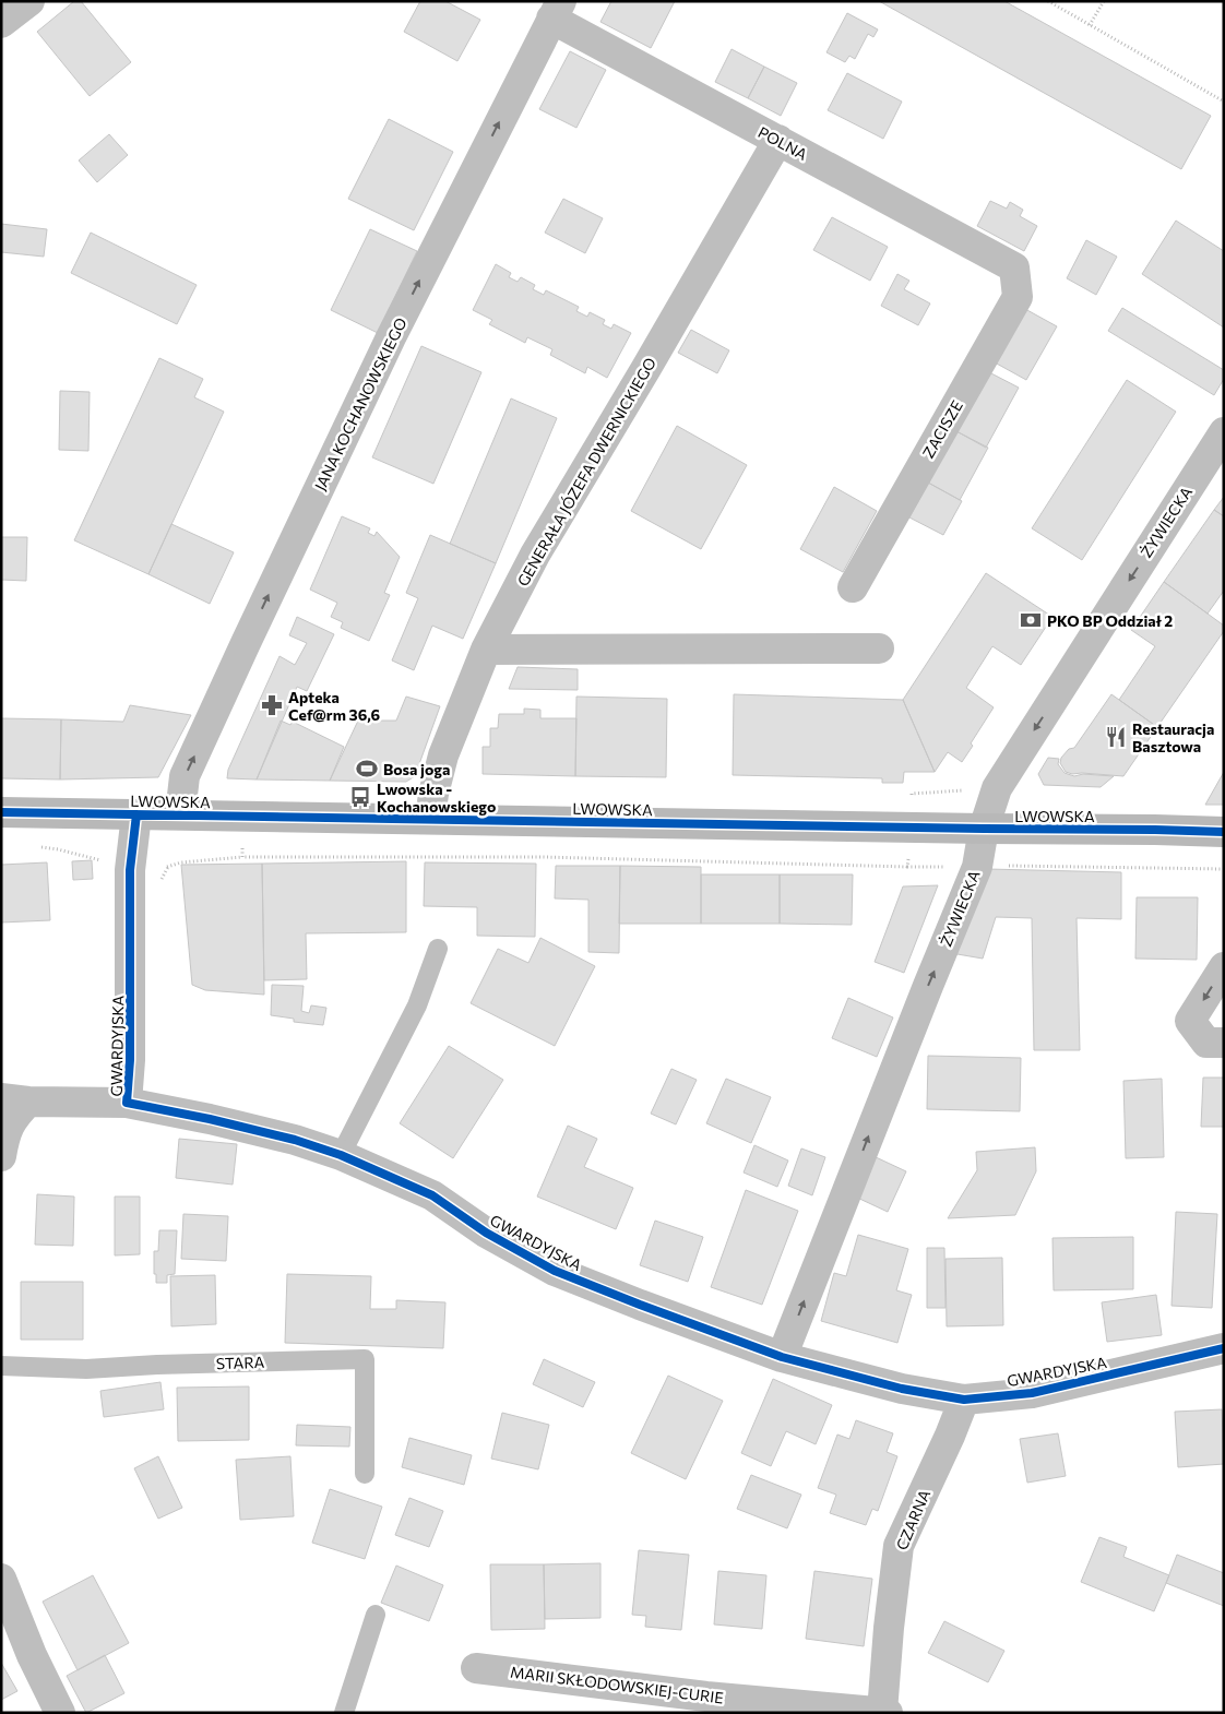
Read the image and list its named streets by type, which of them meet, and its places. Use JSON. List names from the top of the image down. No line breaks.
{"streets":{"street":["POLNA","JANA KOCHANOWSKIEGO","ZACISZE","GENERAŁA JÓZEFA DWERNICKIEGO","ŻYWIECKA","LWOWSKA","GWARDYJSKA","CZARNA","MARII SKŁODOWSKIEJ-CURIE"],"lane":["STARA"]},"crossings":[["POLNA","JANA KOCHANOWSKIEGO"],["POLNA","ZACISZE"],["POLNA","GENERAŁA JÓZEFA DWERNICKIEGO"],["JANA KOCHANOWSKIEGO","LWOWSKA"],["GENERAŁA JÓZEFA DWERNICKIEGO","LWOWSKA"],["ŻYWIECKA","LWOWSKA"],["ŻYWIECKA","GWARDYJSKA"],["LWOWSKA","GWARDYJSKA"],["GWARDYJSKA","CZARNA"],["CZARNA","MARII SKŁODOWSKIEJ-CURIE"]],"one_way":["JANA KOCHANOWSKIEGO"],"places":{"bank":["PKO BP Oddział 2"],"pharmacy":["Apteka Cef@rm 36,6"],"restaurant":["Restauracja Basztowa"],"sports":["Bosa joga"],"bus stop":["Lwowska - Kochanowskiego"]}}
